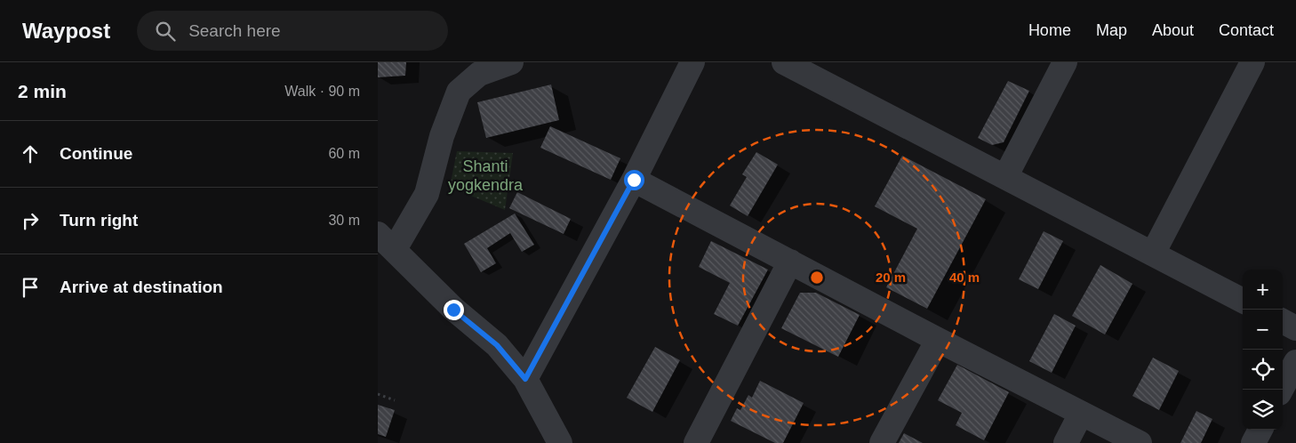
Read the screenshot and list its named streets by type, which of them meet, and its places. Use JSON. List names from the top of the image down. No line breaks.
{"parks":["Shanti yogkendra"],"page":{"header":"Waypost","search":"Search here","nav":["Home","Map","About","Contact"],"heading":["2 min","Walk · 90 m"],"list":[["Continue","60 m"],["Turn right","30 m"],"Arrive at destination"],"map_buttons":["+","−"]},"rings":["20 m","40 m"]}
